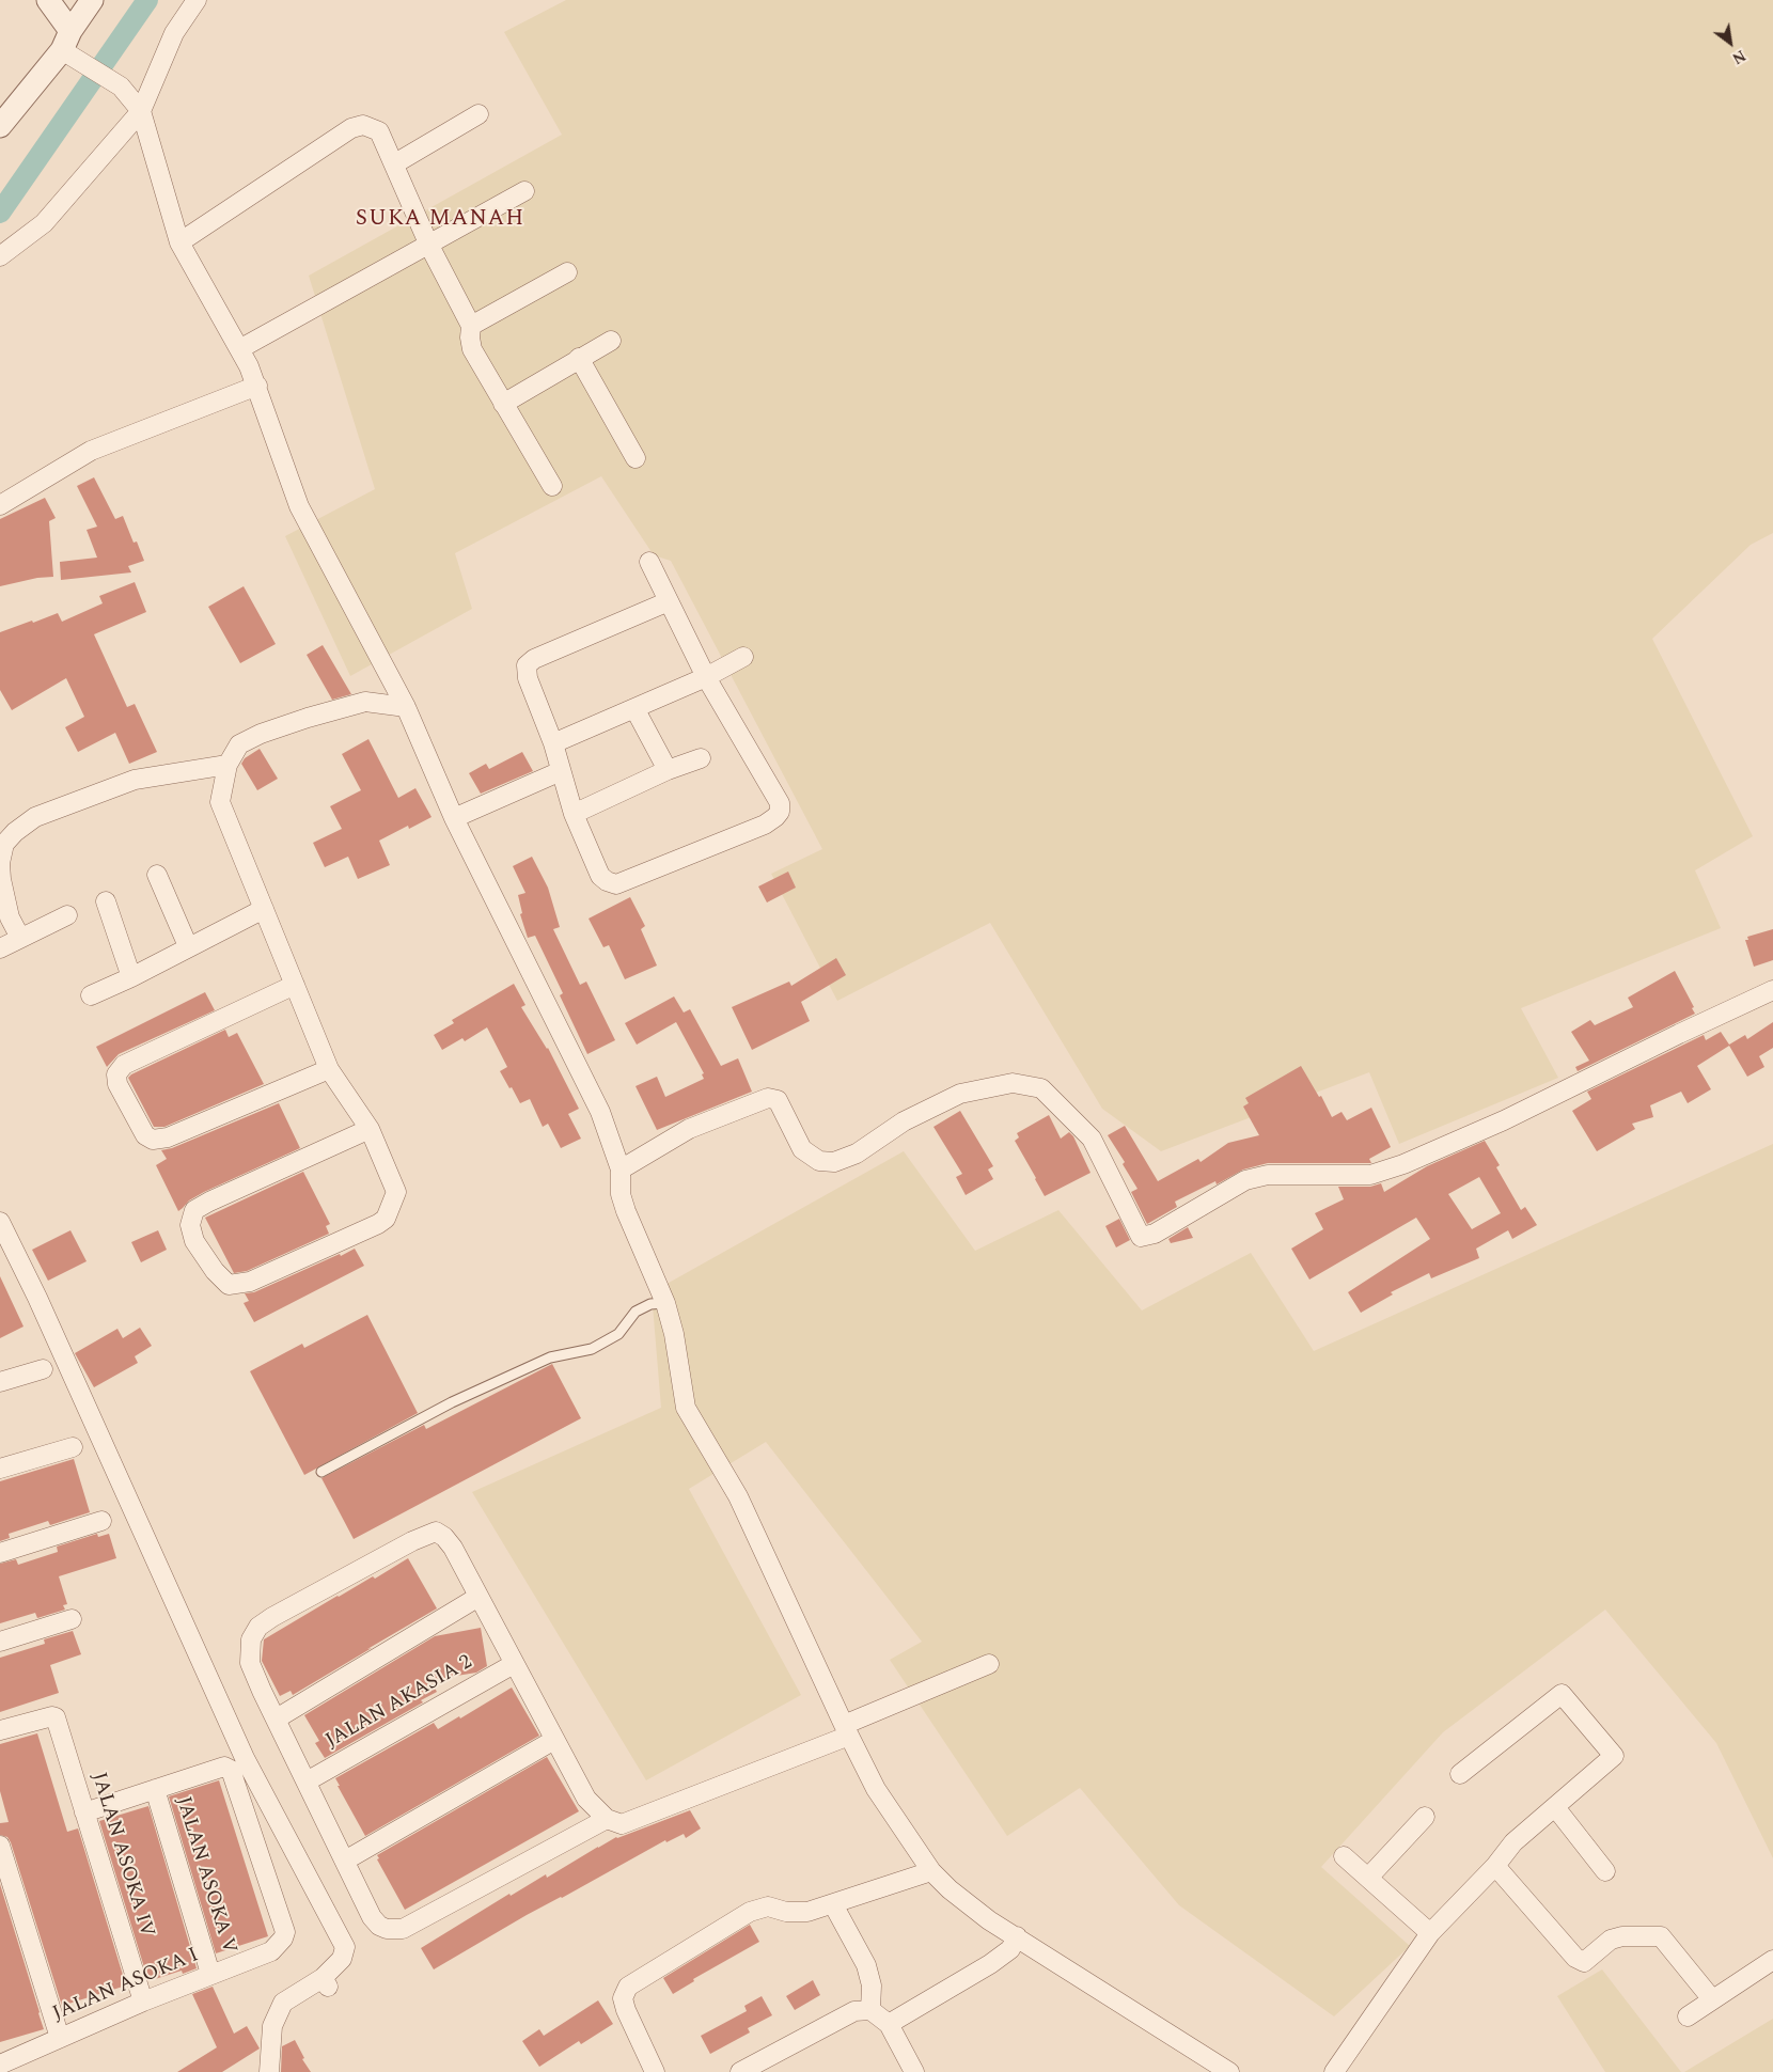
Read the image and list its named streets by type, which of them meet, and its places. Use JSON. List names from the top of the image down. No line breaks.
{"streets":{"street":["JALAN AKASIA 2","JALAN ASOKA IV","JALAN ASOKA V","JALAN ASOKA I"]},"crossings":[["JALAN ASOKA IV","JALAN ASOKA I"],["JALAN ASOKA V","JALAN ASOKA I"]],"districts":["SUKA MANAH"],"north":"bottom right"}
